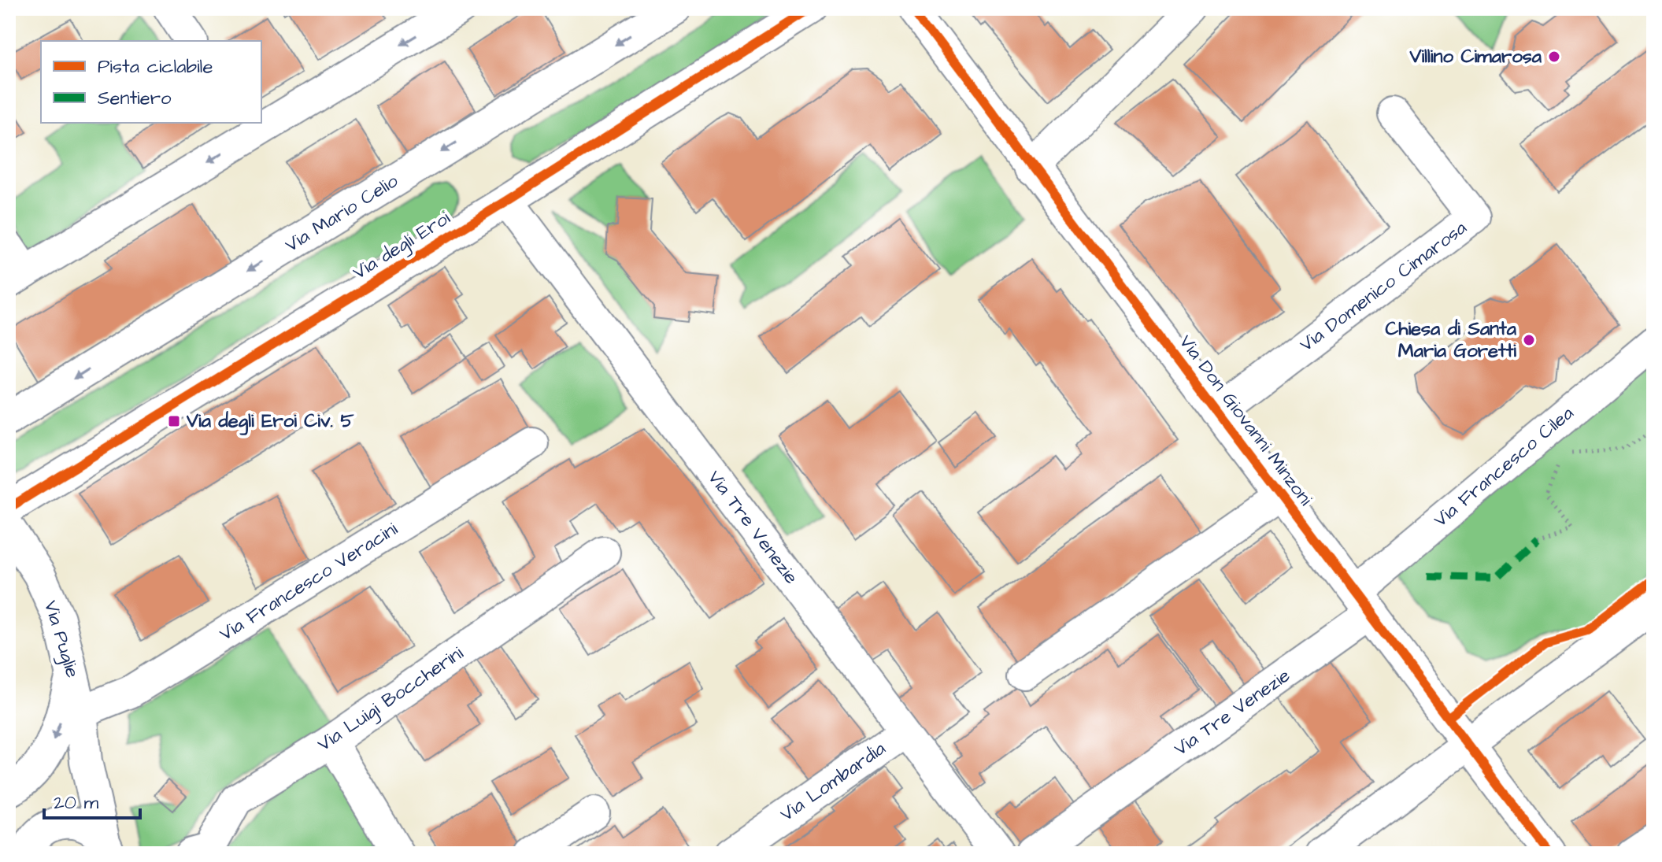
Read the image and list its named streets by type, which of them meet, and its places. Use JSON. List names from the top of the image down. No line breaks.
{"streets":{"street":["Via Mario Celio","Via degli Eroi","Via Domenico Cimarosa","Via Don Giovanni Minzoni","Via Francesco Cilea","Via Tre Venezie","Via Francesco Veracini","Via Puglie","Via Luigi Boccherini","Via Lombardia"]},"crossings":[["Via degli Eroi","Via Tre Venezie"],["Via Domenico Cimarosa","Via Don Giovanni Minzoni"],["Via Don Giovanni Minzoni","Via Francesco Cilea"],["Via Don Giovanni Minzoni","Via Tre Venezie"],["Via Francesco Cilea","Via Tre Venezie"],["Via Tre Venezie","Via Lombardia"],["Via Francesco Veracini","Via Puglie"]],"places":{"other":["Villino Cimarosa","Chiesa di Santa Maria Goretti"],"transit":["Via degli Eroi Civ. 5"]},"legend":["Pista ciclabile","Sentiero"],"scale_bar":"20 m"}
